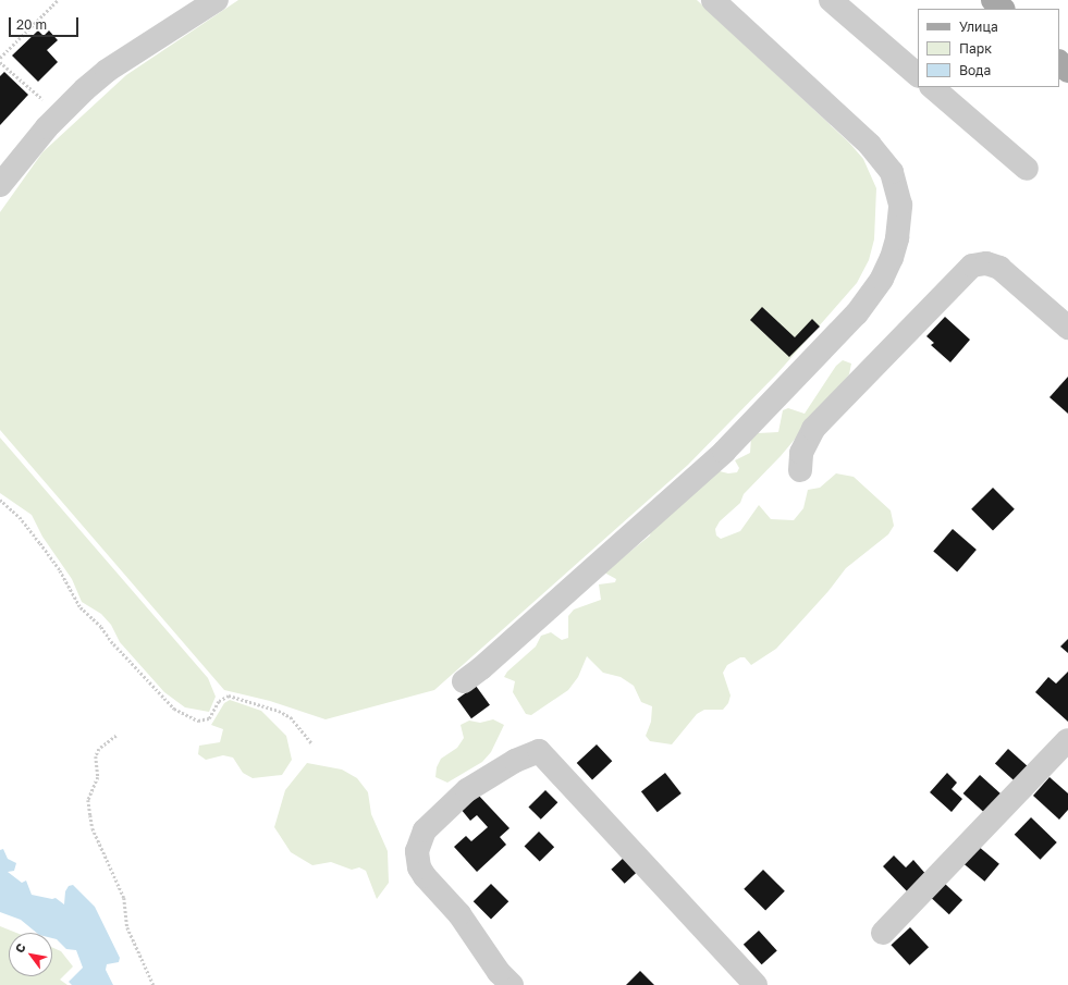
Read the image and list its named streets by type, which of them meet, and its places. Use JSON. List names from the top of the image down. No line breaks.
{"legend":["Улица","Парк","Вода"],"scale_bar":"20 m","north":"top left"}
